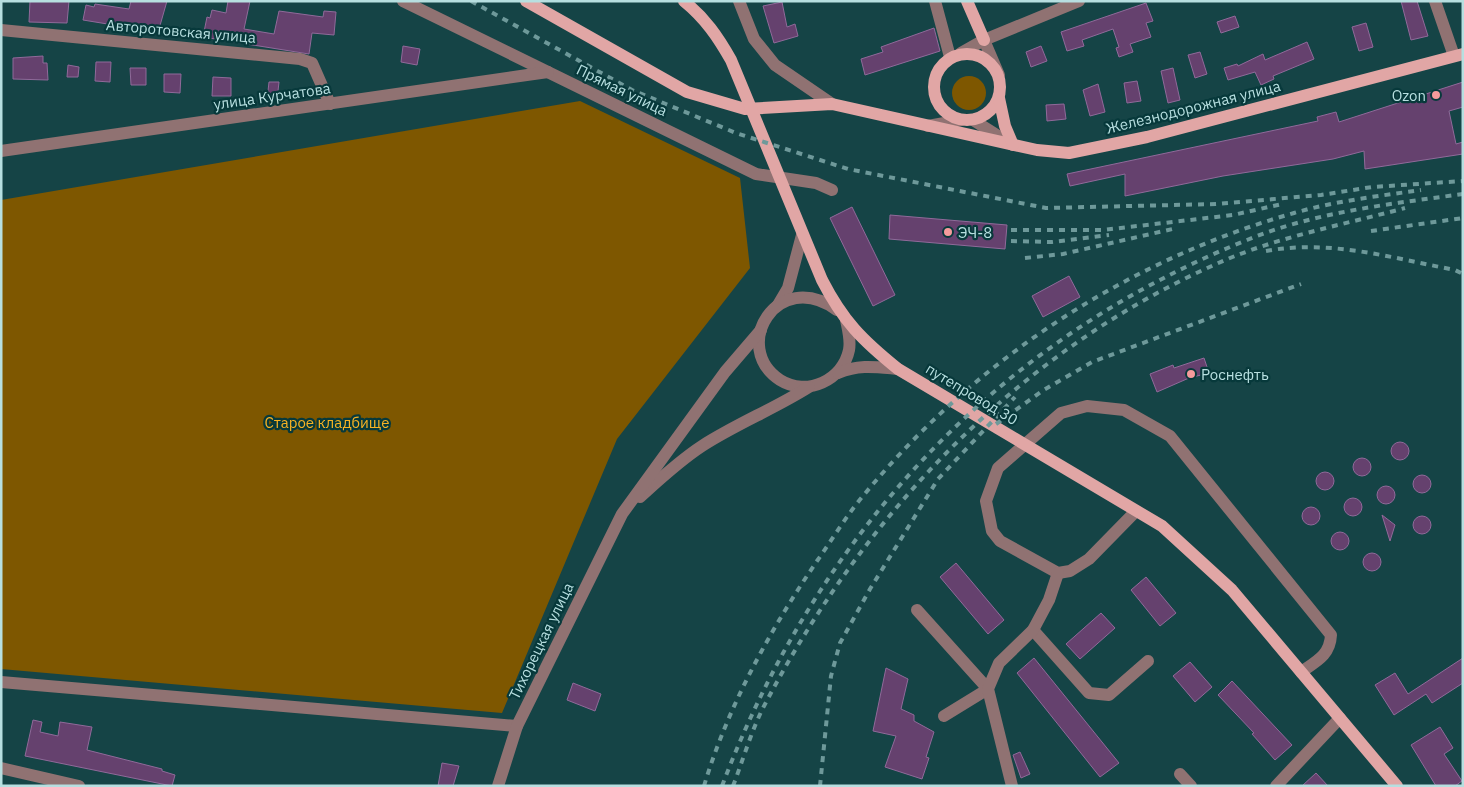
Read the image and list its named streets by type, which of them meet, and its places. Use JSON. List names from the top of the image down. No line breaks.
{"streets":{"main road":["Железнодорожная улица","путепровод 30"],"street":["Авторотовская улица","Прямая улица","улица Курчатова","Тихорецкая улица"]},"crossings":[["Авторотовская улица","улица Курчатова"],["Прямая улица","улица Курчатова"]],"parks":["Старое кладбище"],"places":["Ozon","ЭЧ-8","Роснефть"]}
